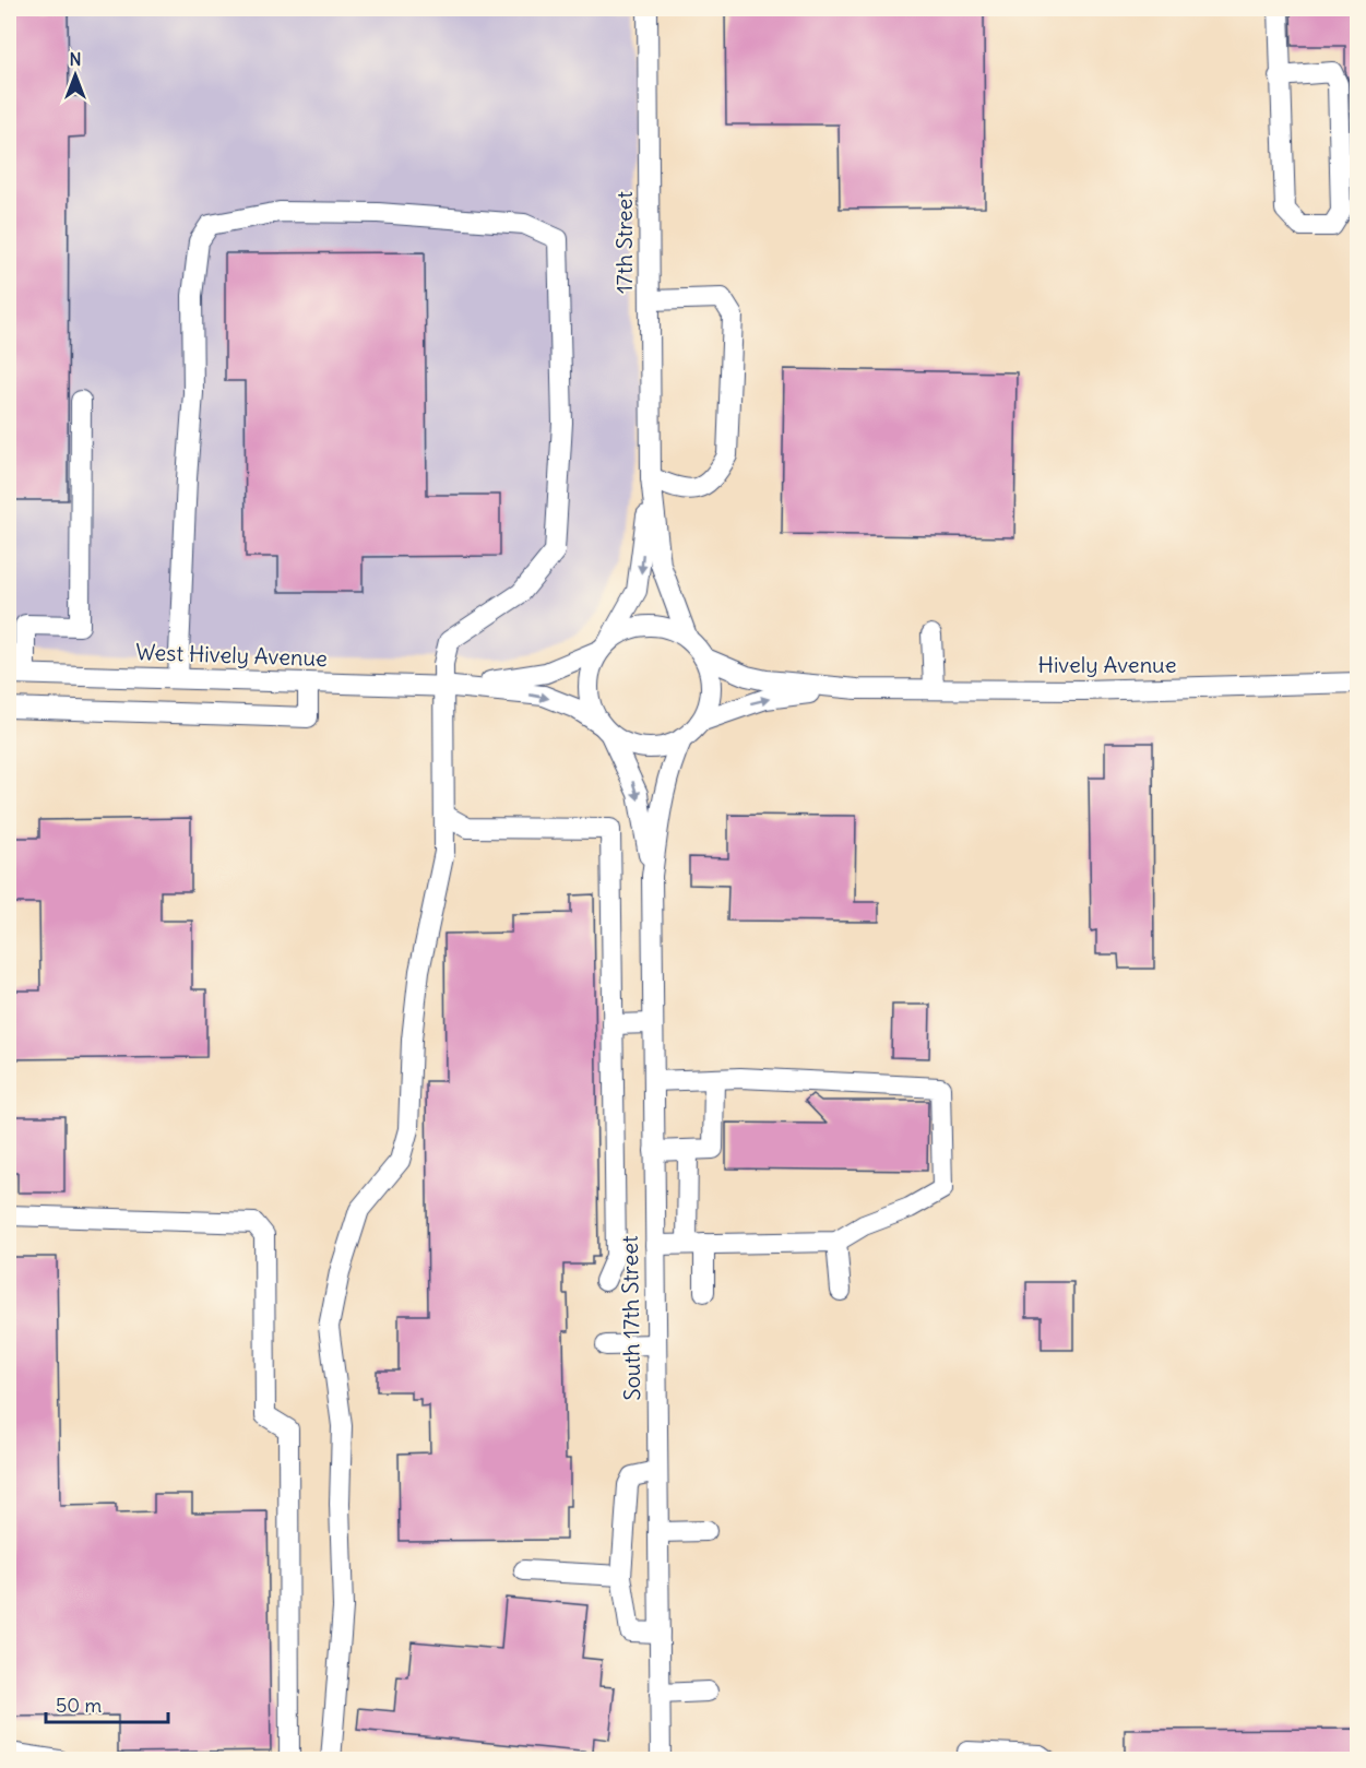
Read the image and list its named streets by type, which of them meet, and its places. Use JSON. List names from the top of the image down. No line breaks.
{"streets":{"street":["17th Street","West Hively Avenue","Hively Avenue","South 17th Street"]},"crossings":[["17th Street","Hively Avenue"]],"scale_bar":"50 m","north":"top"}
